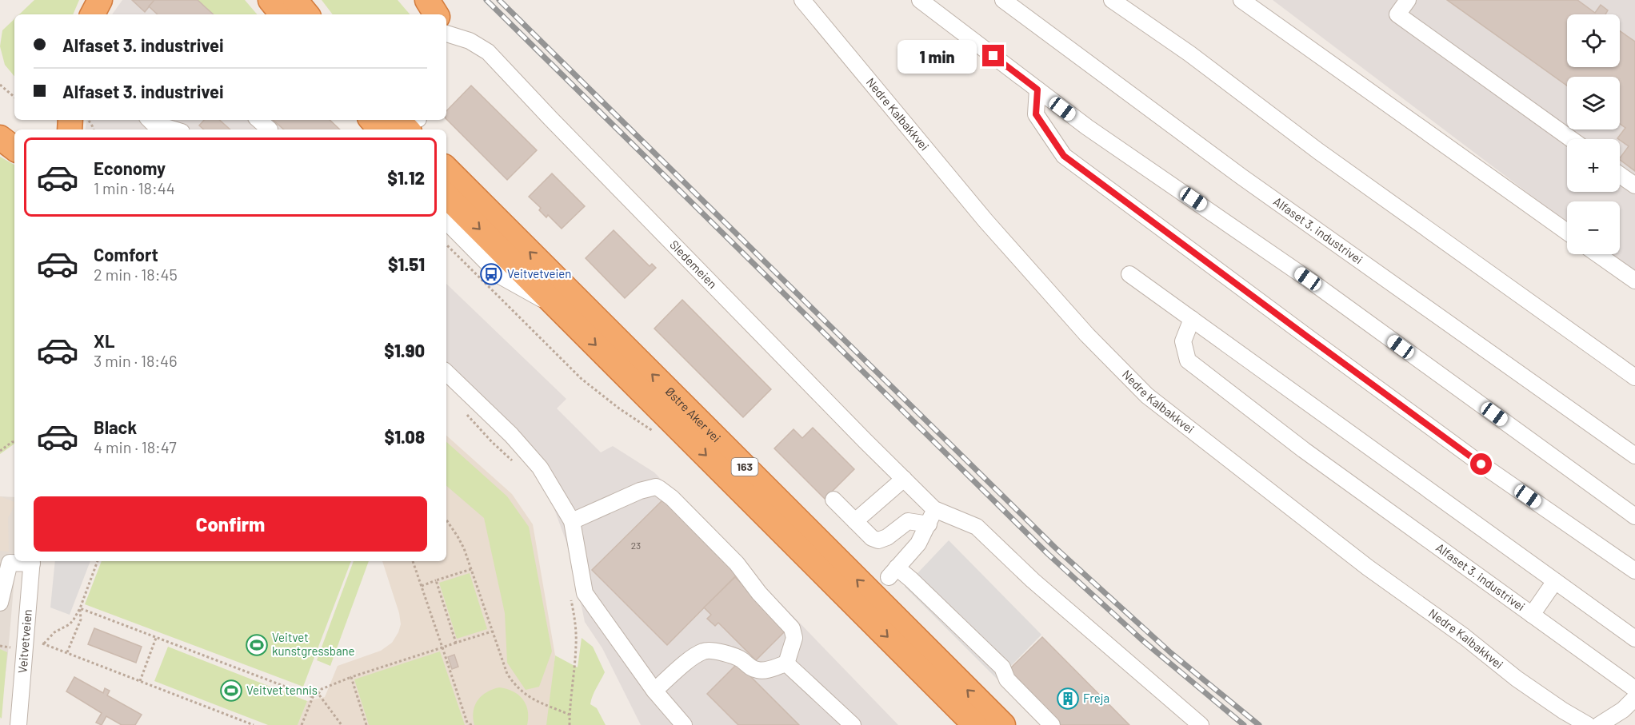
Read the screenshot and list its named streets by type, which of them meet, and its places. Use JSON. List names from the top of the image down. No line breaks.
{"streets":{"highway":["Østre Aker vei","163"],"street":["Nedre Kalbakkvei","Alfaset 3. industrivei","Sledemeien","Veitvetveien"]},"places":{"bus stop":["Veitvetveien"],"sports":["Veitvet kunstgressbane","Veitvet tennis"],"building":["Freja"]},"house_numbers":["23"],"page":{"map_buttons":["+","−"],"banner":["Alfaset 3. industrivei","Alfaset 3. industrivei"],"bubble":"1 min","list":[{"name":"Economy","note":"1 min · 18:44","value":"$1.12"},{"name":"Comfort","note":"2 min · 18:45","value":"$1.51"},{"name":"XL","note":"3 min · 18:46","value":"$1.90"},{"name":"Black","note":"4 min · 18:47","value":"$1.08"}],"buttons":"Confirm"}}
